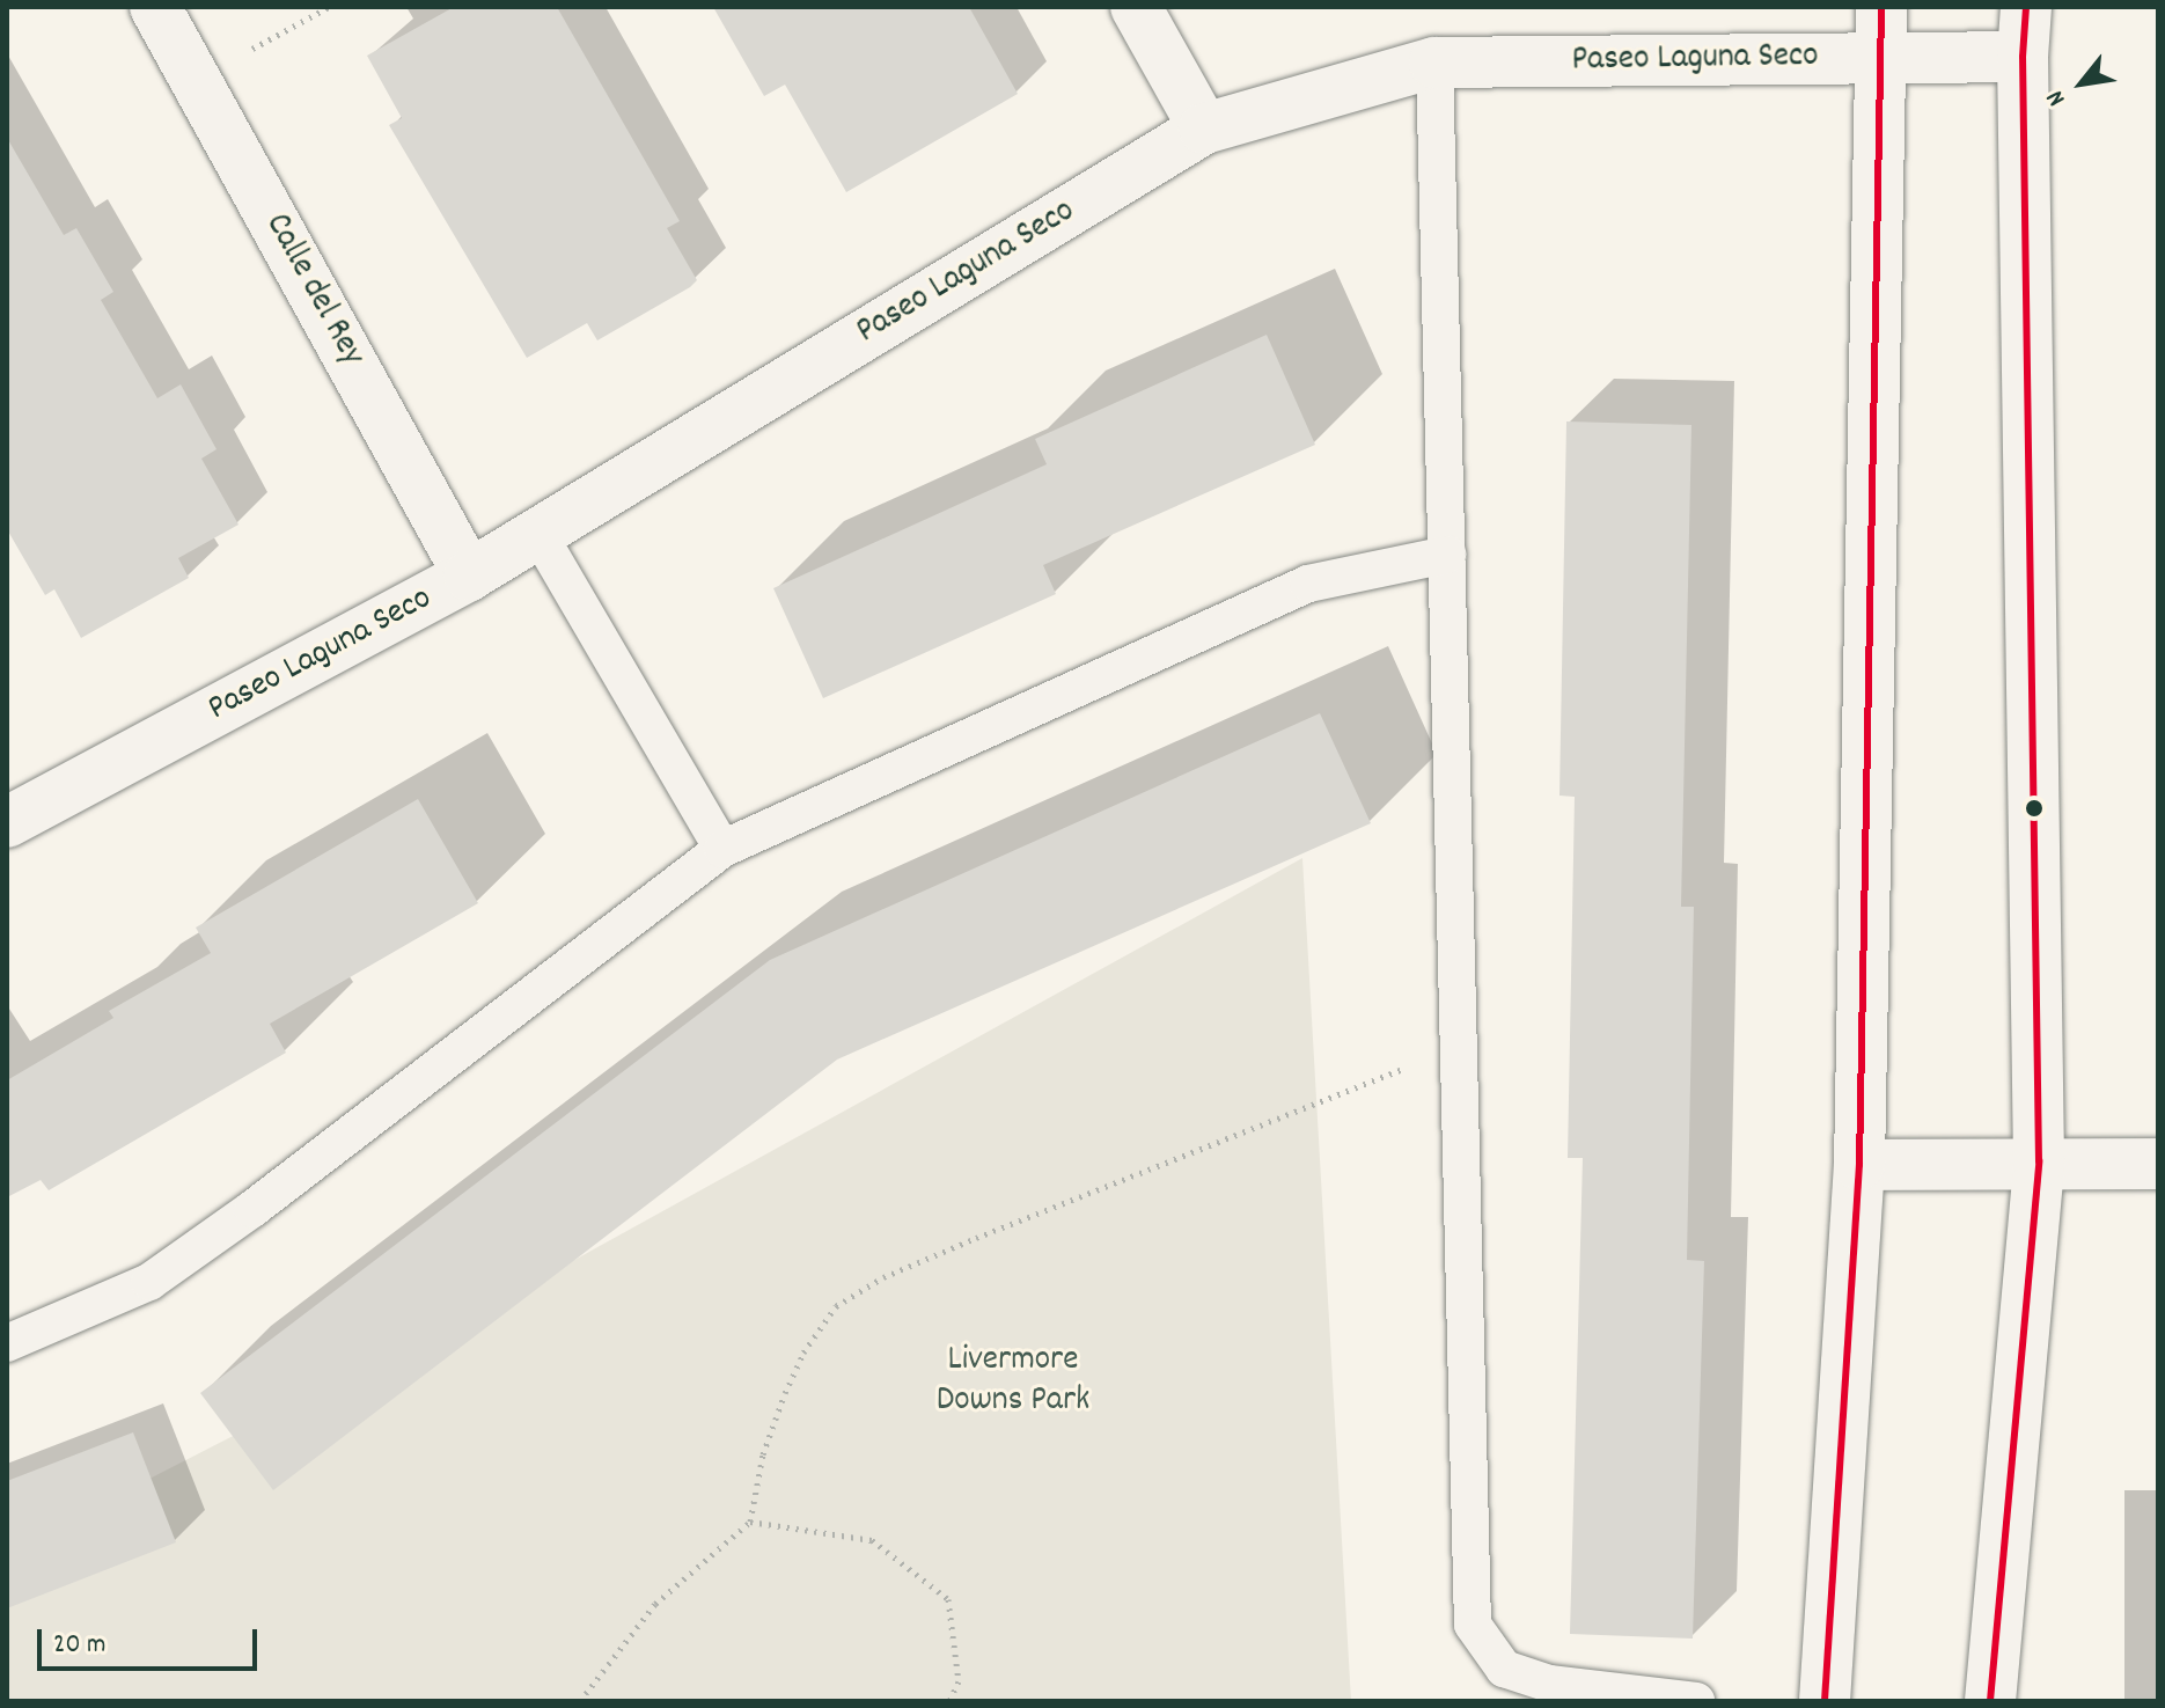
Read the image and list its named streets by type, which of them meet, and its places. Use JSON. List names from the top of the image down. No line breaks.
{"streets":{"main road":["Paseo Laguna Seco","Calle del Rey"]},"crossings":[["Paseo Laguna Seco","Calle del Rey"]],"parks":["Livermore Downs Park"],"scale_bar":"20 m","north":"bottom left"}
